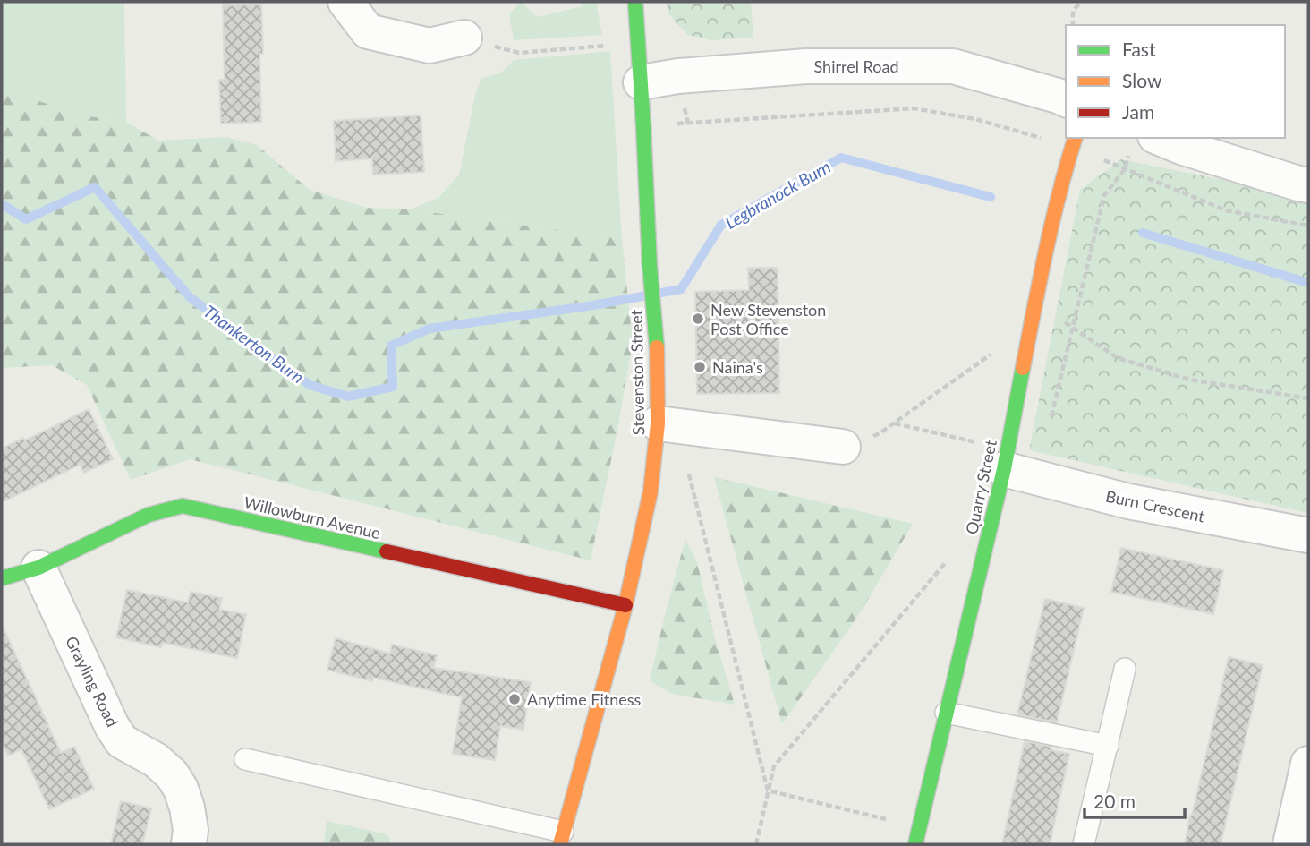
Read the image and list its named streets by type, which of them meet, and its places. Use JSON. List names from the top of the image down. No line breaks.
{"streets":{"street":["Shirrel Road","Stevenston Street","Quarry Street","Burn Crescent","Willowburn Avenue","Grayling Road"]},"crossings":[["Shirrel Road","Stevenston Street"],["Stevenston Street","Willowburn Avenue"],["Quarry Street","Burn Crescent"],["Willowburn Avenue","Grayling Road"]],"water":["Legbranock Burn","Thankerton Burn"],"places":["New Stevenston Post Office","Naina's","Anytime Fitness"],"legend":["Fast","Slow","Jam"],"scale_bar":"20 m"}
